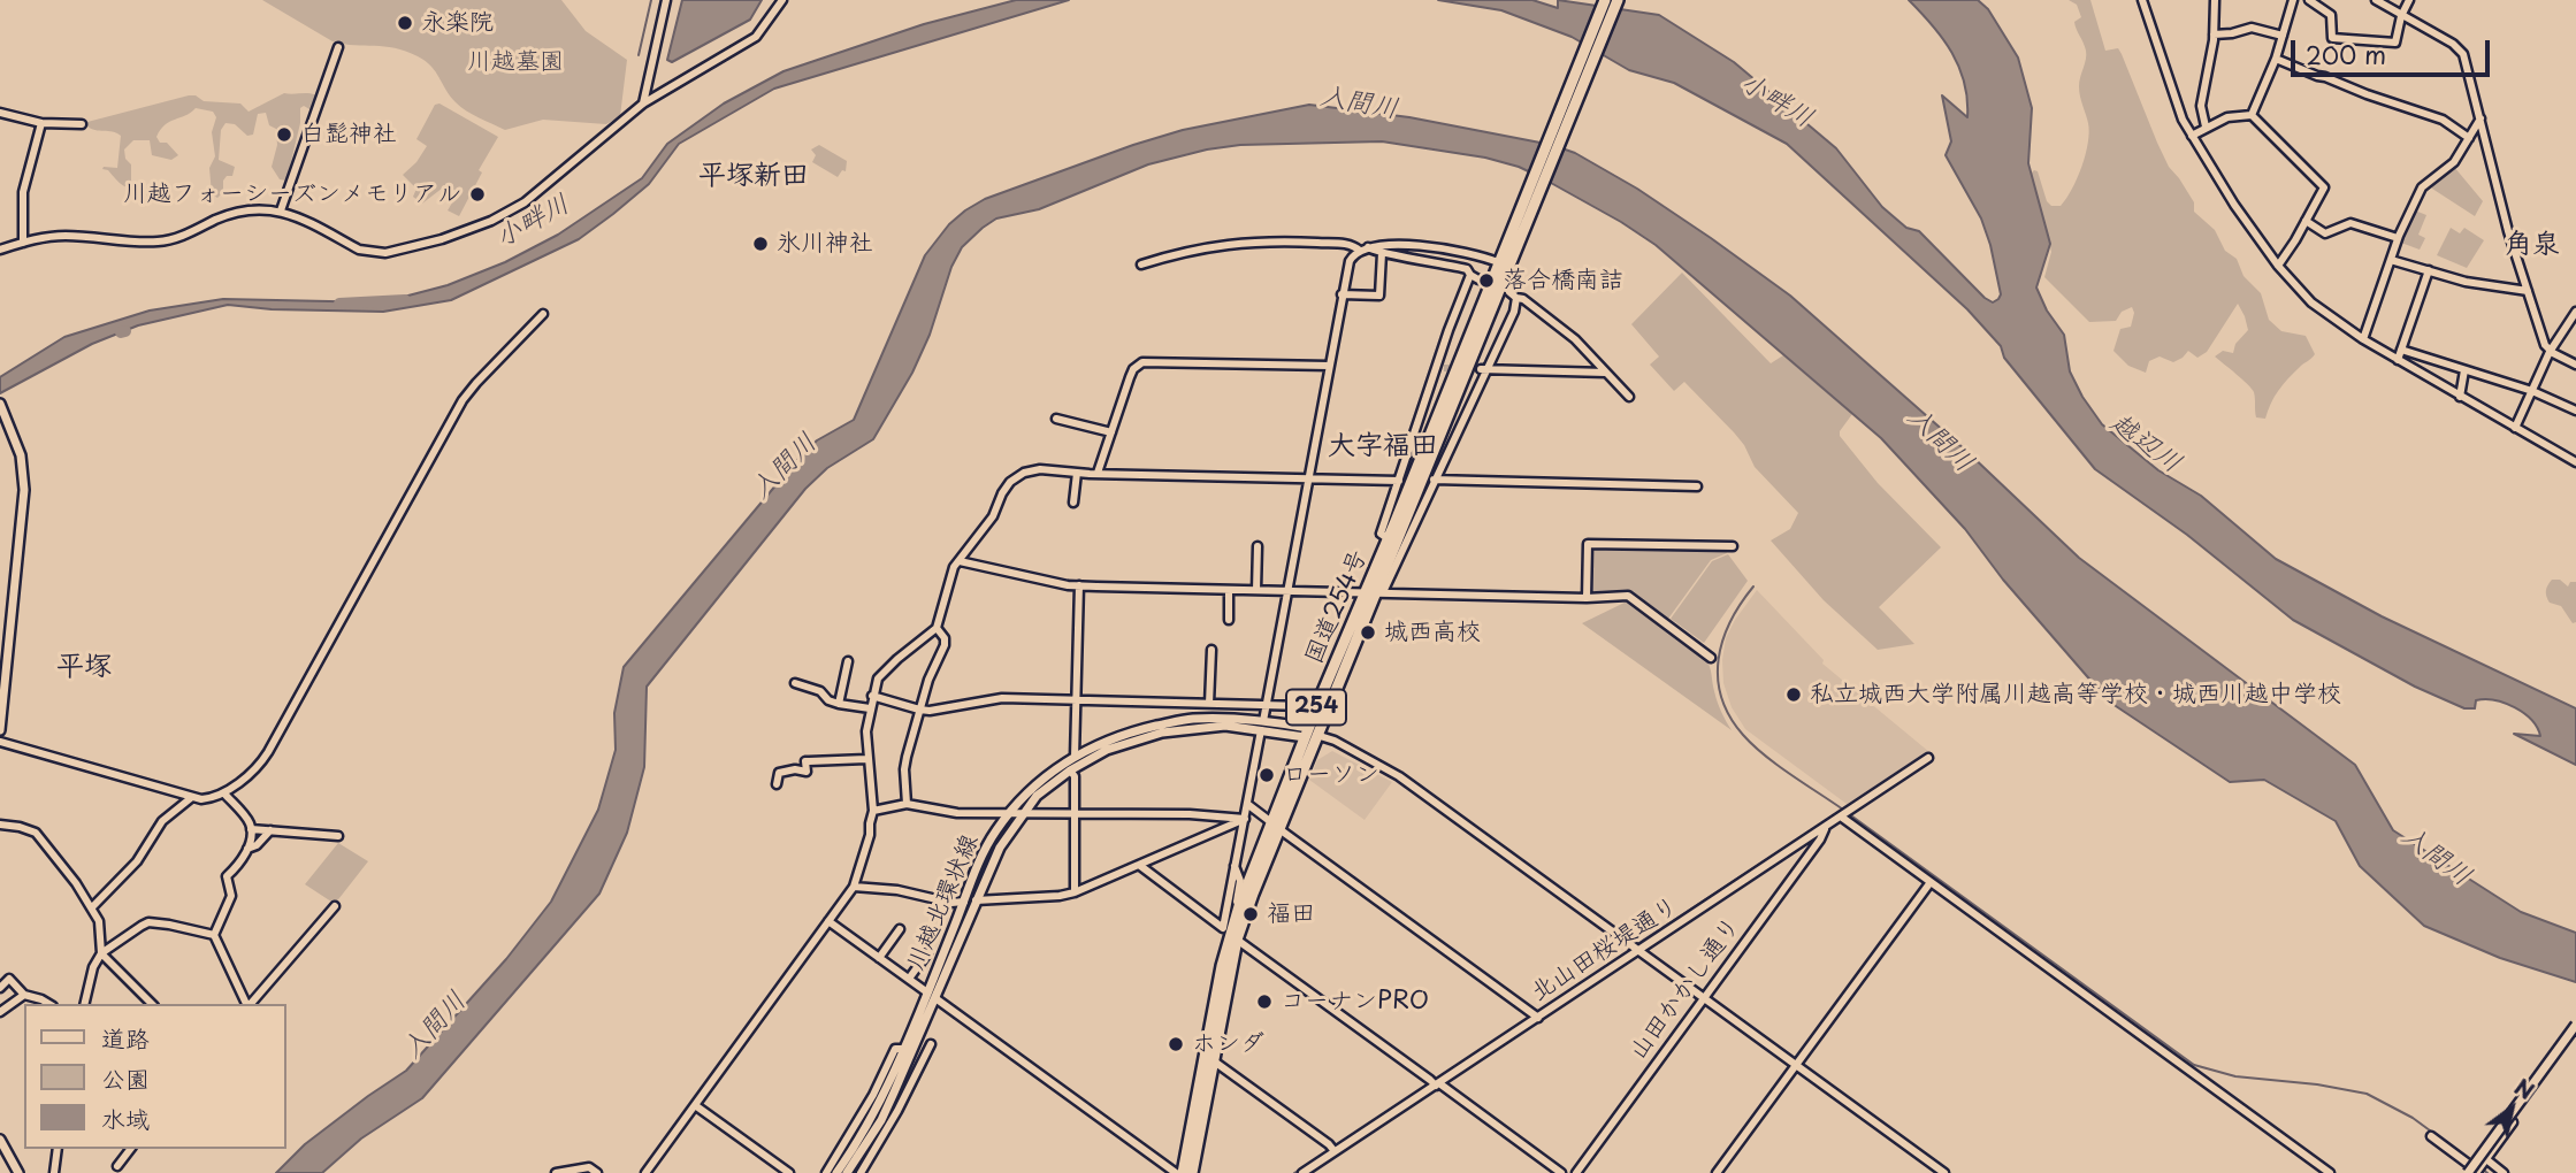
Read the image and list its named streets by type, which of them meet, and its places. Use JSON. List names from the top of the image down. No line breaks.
{"streets":{"highway":["国道254号","254"],"main road":["川越北環状線"],"street":["北山田桜堤通り","山田かかし通り"]},"crossings":[["国道254号","254"],["国道254号","川越北環状線"],["北山田桜堤通り","山田かかし通り"]],"districts":["平塚新田","角泉","大字福田","平塚"],"water":["小畔川","入間川","越辺川"],"parks":["川越墓園"],"places":["永楽院","白髭神社","川越フォーシーズンメモリアル","氷川神社","落合橋南詰","城西高校","私立城西大学附属川越高等学校・城西川越中学校","ローソン","福田","コーナンPRO","ホンダ"],"legend":["道路","公園","水域"],"scale_bar":"200 m","north":"top right"}
